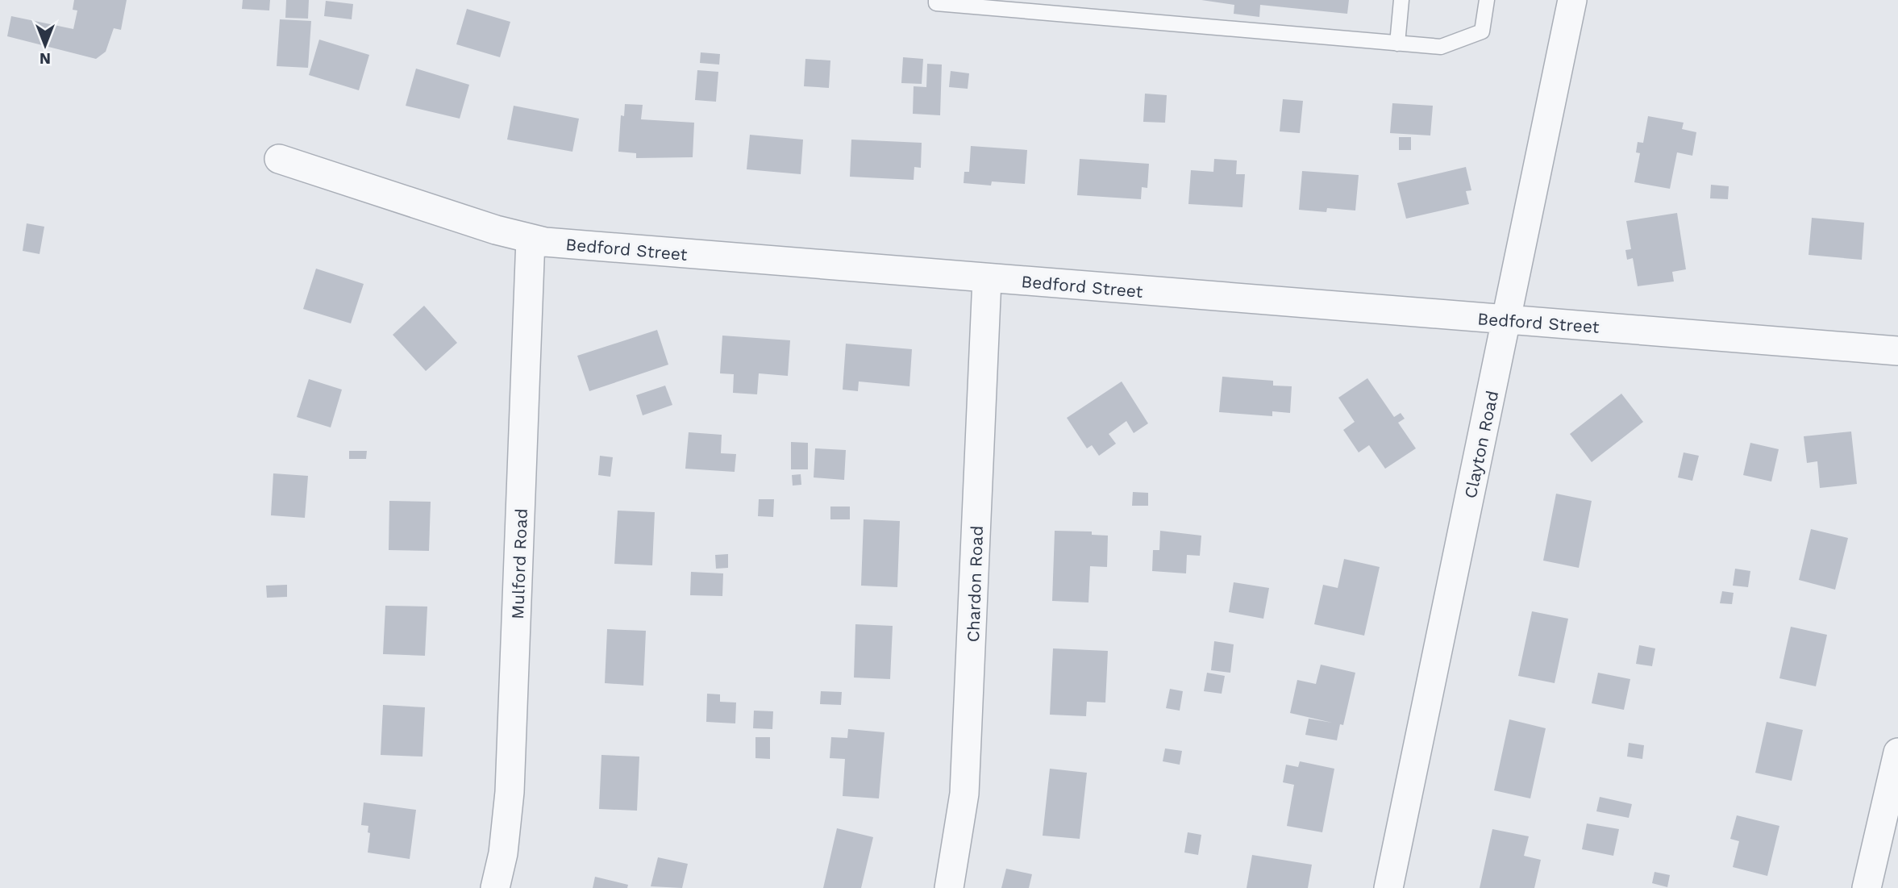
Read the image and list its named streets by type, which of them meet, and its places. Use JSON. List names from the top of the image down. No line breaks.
{"streets":{"street":["Bedford Street","Clayton Road","Mulford Road","Chardon Road"]},"crossings":[["Bedford Street","Clayton Road"],["Bedford Street","Mulford Road"],["Bedford Street","Chardon Road"]],"north":"bottom"}
